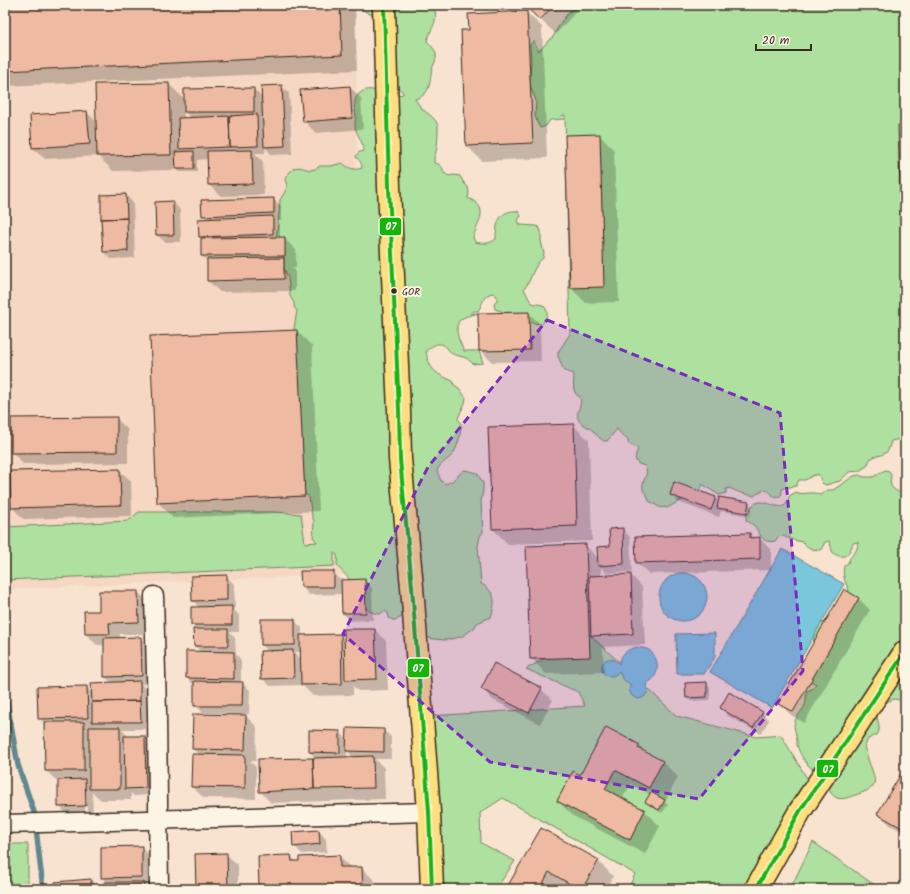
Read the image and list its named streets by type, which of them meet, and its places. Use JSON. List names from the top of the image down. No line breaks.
{"places":["GOR"],"lines":["transit line 07"],"scale_bar":"20 m"}
